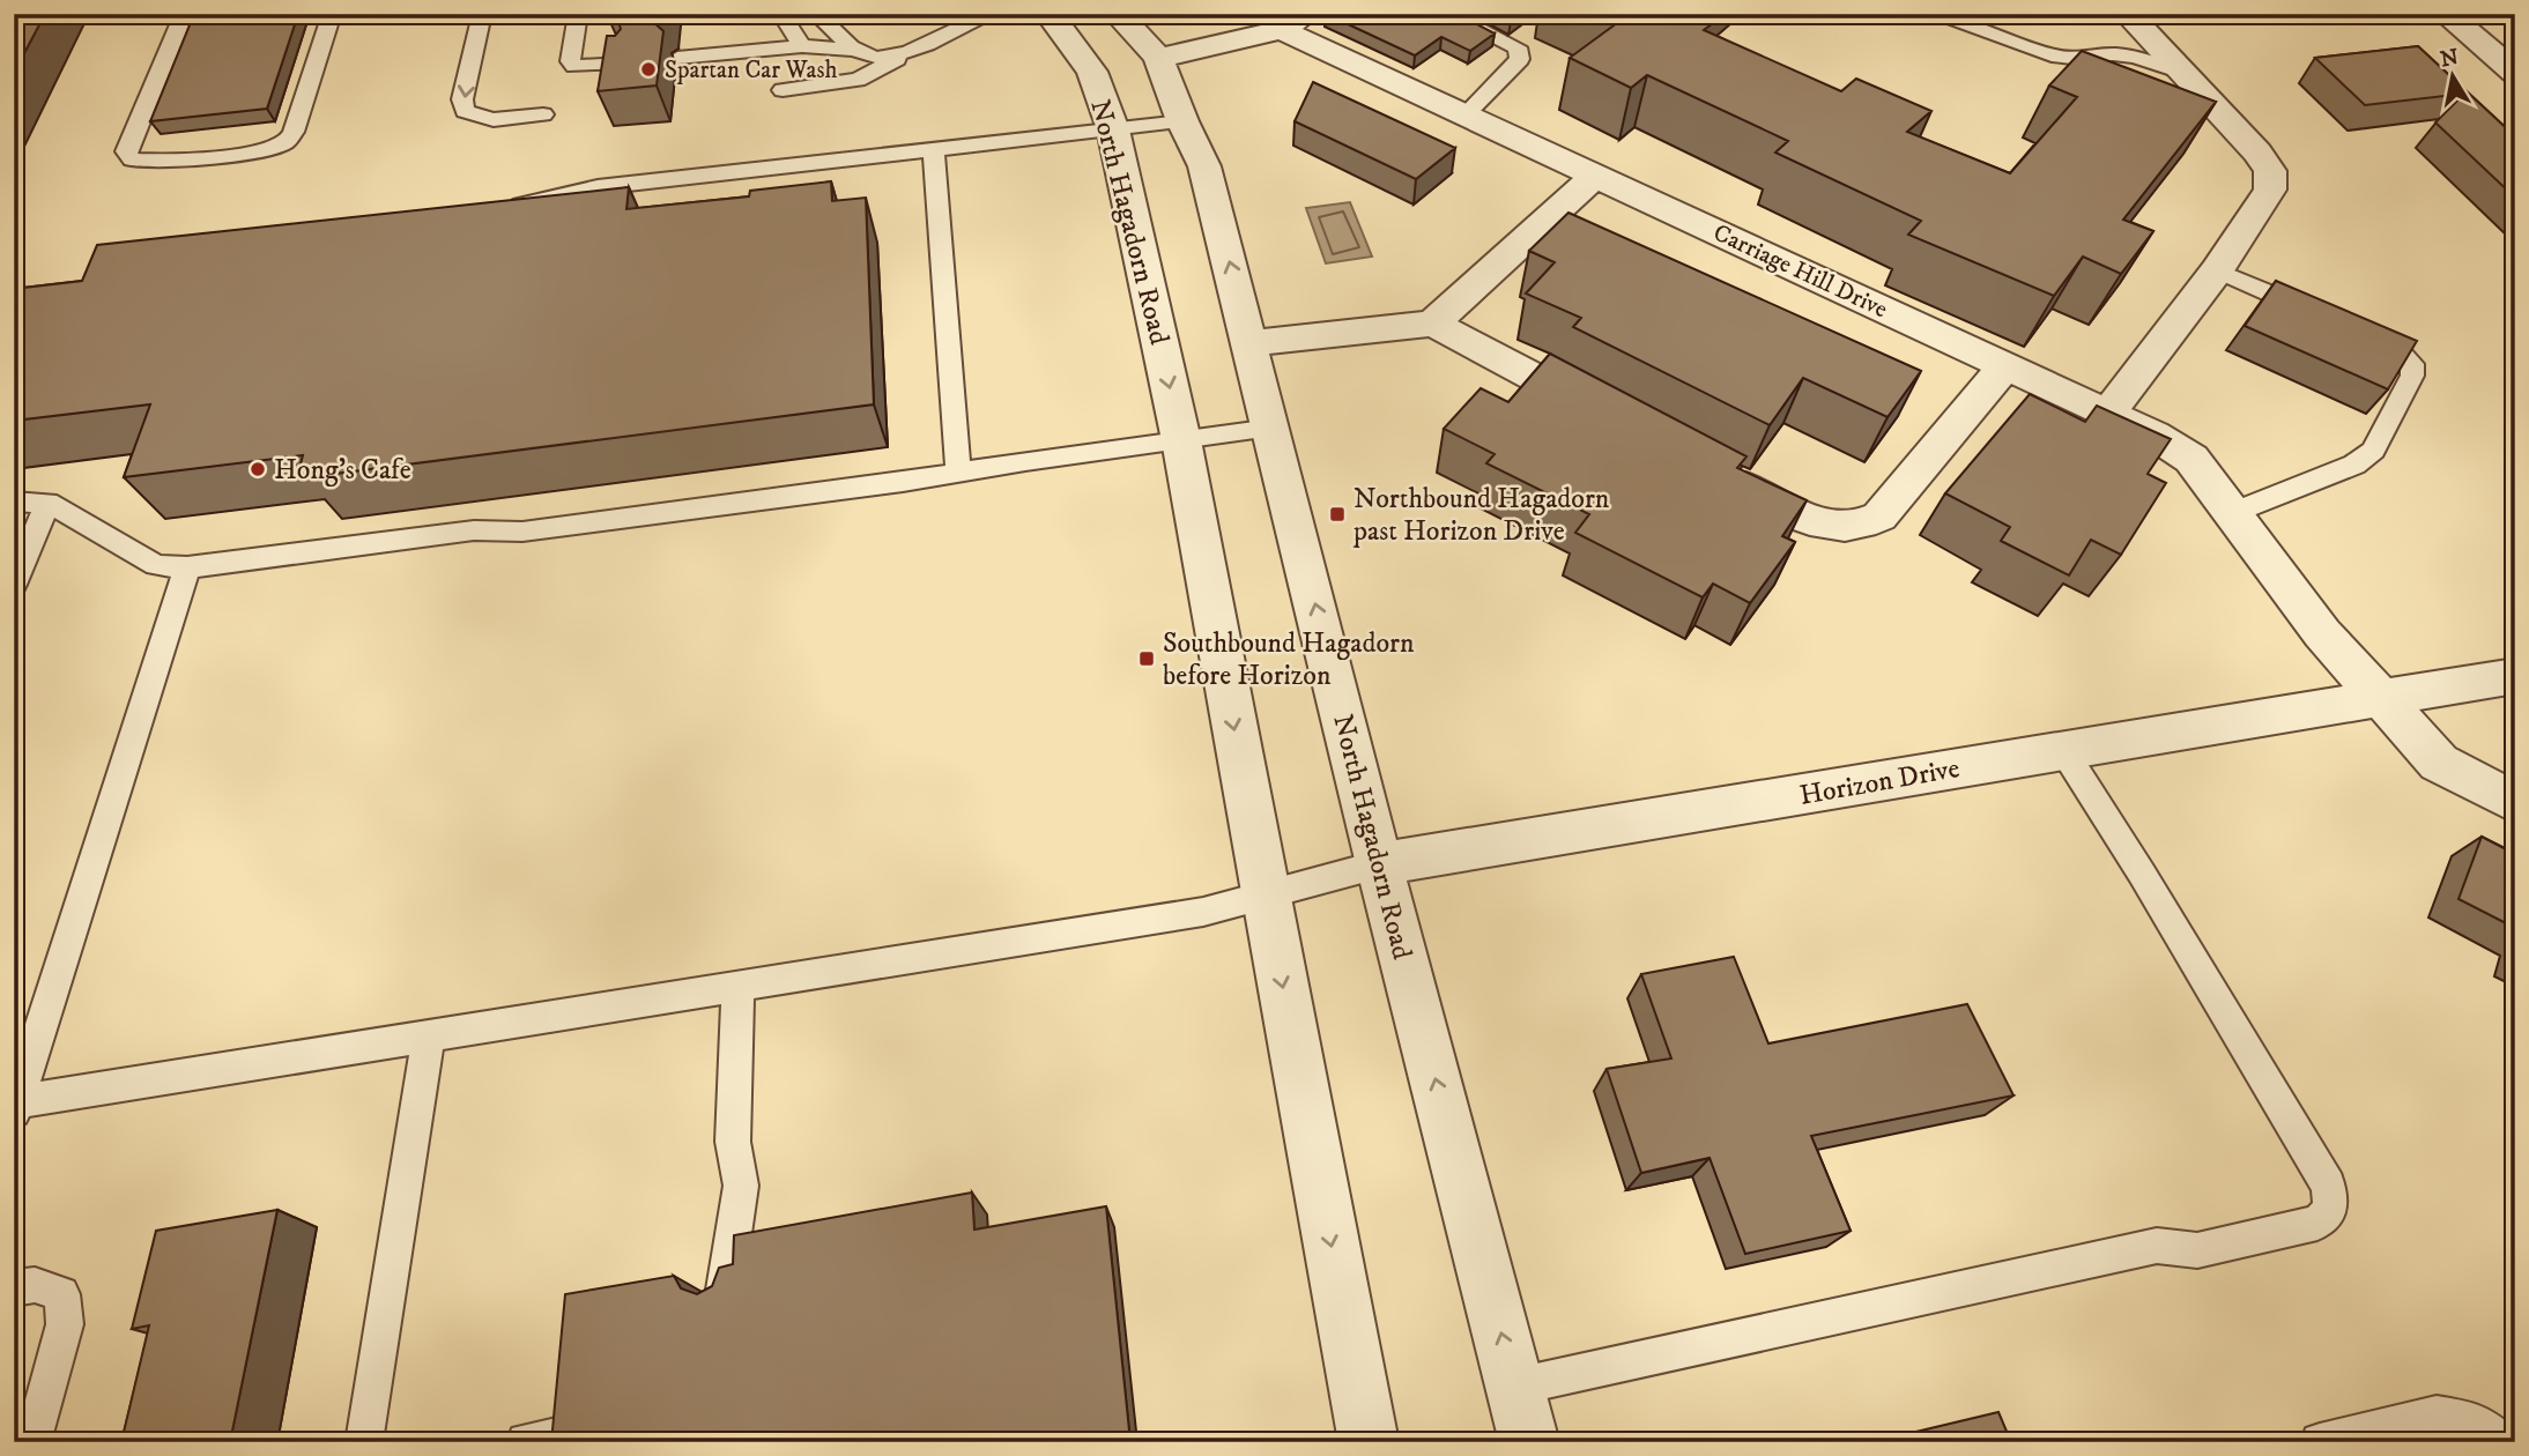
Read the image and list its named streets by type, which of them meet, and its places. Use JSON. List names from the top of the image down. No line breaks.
{"streets":{"street":["North Hagadorn Road","Carriage Hill Drive","Horizon Drive"]},"crossings":[["North Hagadorn Road","Horizon Drive"],["Carriage Hill Drive","Horizon Drive"]],"places":{"other":["Spartan Car Wash","Hong's Cafe"],"transit":["Northbound Hagadorn past Horizon Drive","Southbound Hagadorn before Horizon"]},"north":"top"}
